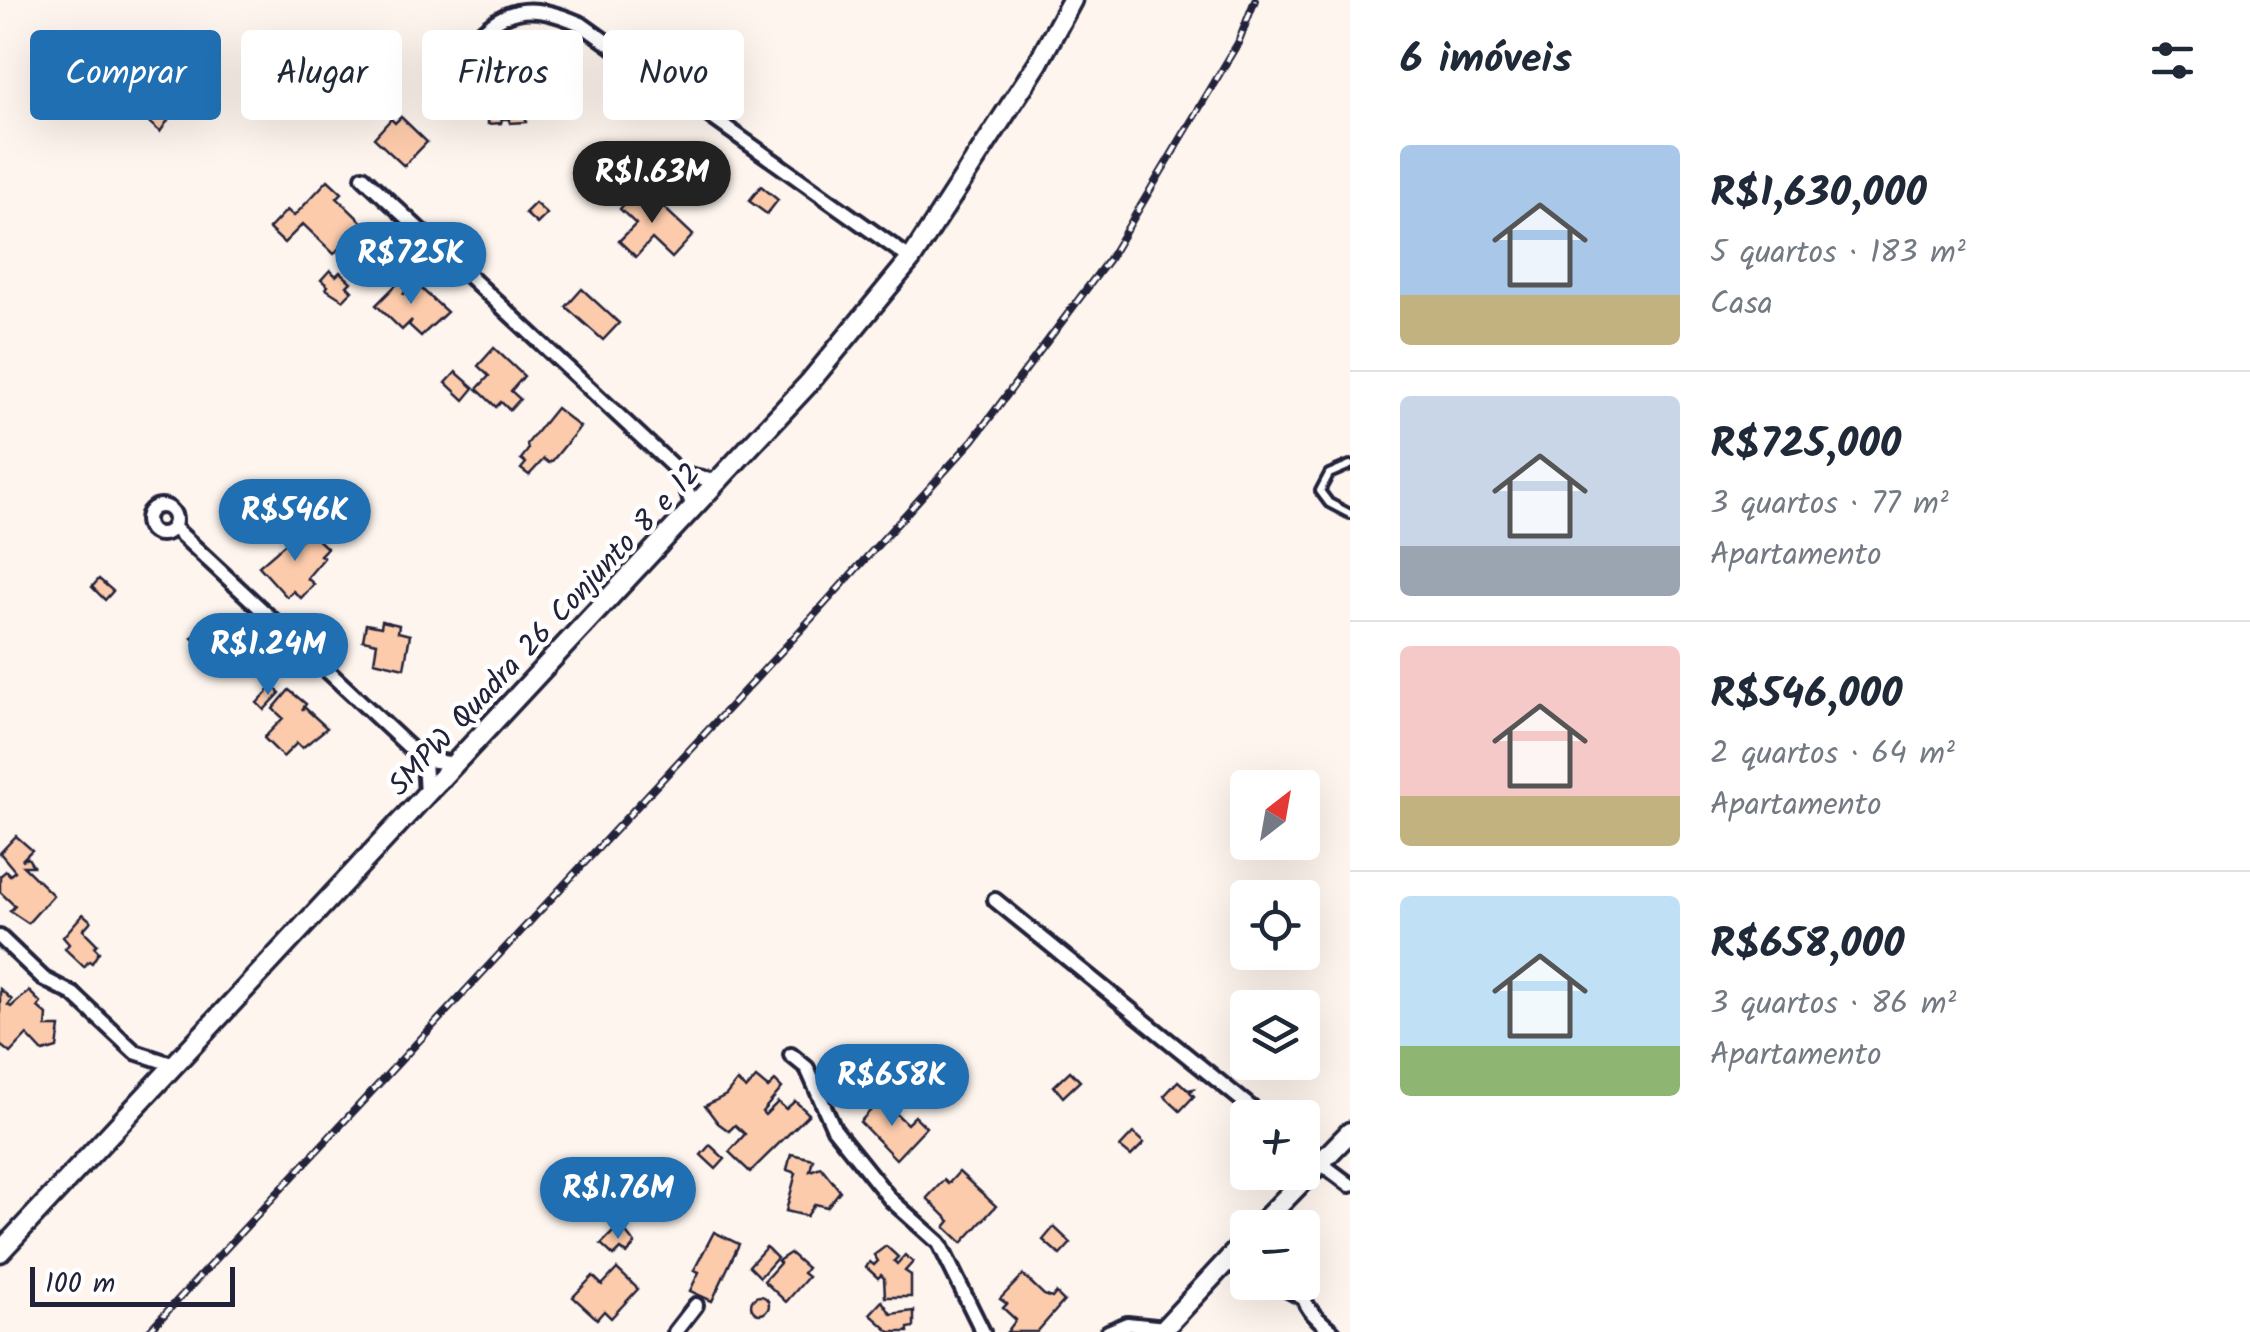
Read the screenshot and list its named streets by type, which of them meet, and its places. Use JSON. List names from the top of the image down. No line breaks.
{"streets":{"street":["SMPW Quadra 26 Conjunto 8 e 12"]},"scale_bar":"100 m","north":"top right","page":{"heading":"6 imóveis","chip":["Comprar","Alugar","Filtros","Novo"],"list":[{"name":"R$1,630,000","note":"5 quartos · 183 m² · Casa"},{"name":"R$725,000","note":"3 quartos · 77 m² · Apartamento"},{"name":"R$546,000","note":"2 quartos · 64 m² · Apartamento"},{"name":"R$658,000","note":"3 quartos · 86 m² · Apartamento"}],"price":["R$1.63M","R$725K","R$546K","R$1.24M","R$658K","R$1.76M"],"map_buttons":["+","−"],"scale":"100 m"}}
